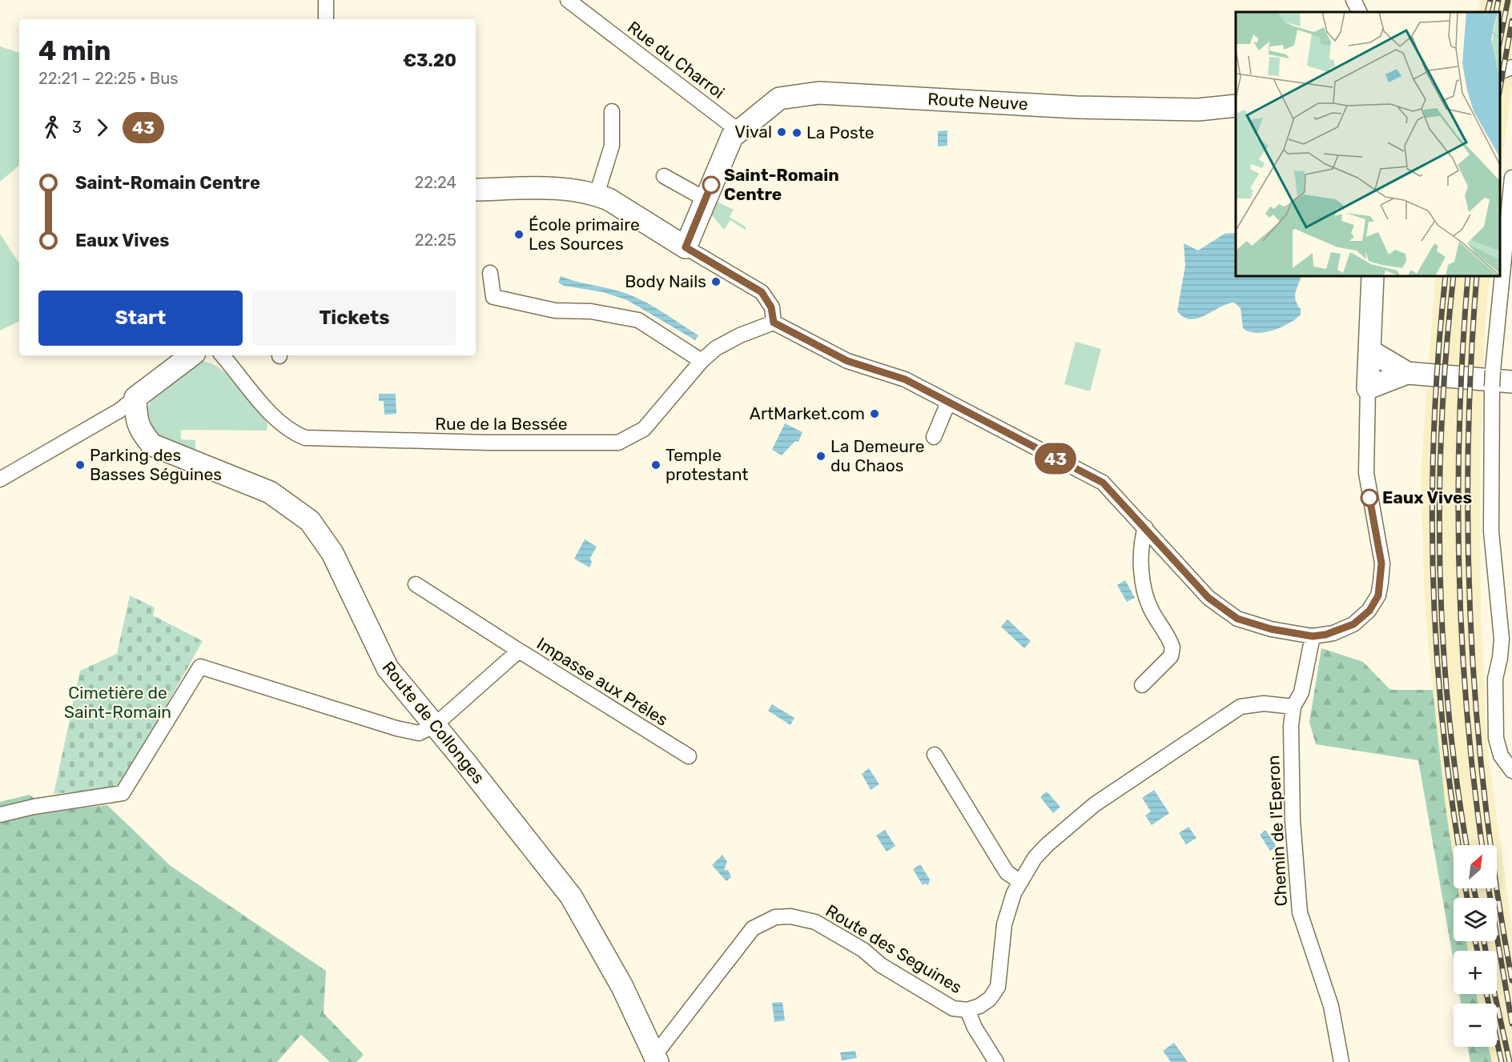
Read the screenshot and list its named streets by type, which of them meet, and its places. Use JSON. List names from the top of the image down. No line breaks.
{"streets":{"main road":["Route Neuve","Route de Collonges"],"street":["Rue du Charroi","Rue de la Bessée","Impasse aux Prêles","Chemin de l'Eperon","Route des Seguines"]},"crossings":[["Rue du Charroi","Route Neuve"],["Impasse aux Prêles","Route de Collonges"],["Route de Collonges","Route des Seguines"],["Chemin de l'Eperon","Route des Seguines"]],"parks":["Cimetière de Saint-Romain"],"places":["Vival","La Poste","Saint-Romain Centre","École primaire Les Sources","Body Nails","ArtMarket.com","La Demeure du Chaos","Parking des Basses Séguines","Temple protestant","Eaux Vives"],"lines":["bus line 43"],"north":"top right","page":{"on_map":"43","heading":["4 min","22:21 – 22:25 · Bus","€3.20"],"legs":["3","43"],"list":[{"name":"Saint-Romain Centre","value":"22:24"},{"name":"Eaux Vives","value":"22:25"}],"buttons":["Start","Tickets"],"map_buttons":["+","−"]}}
